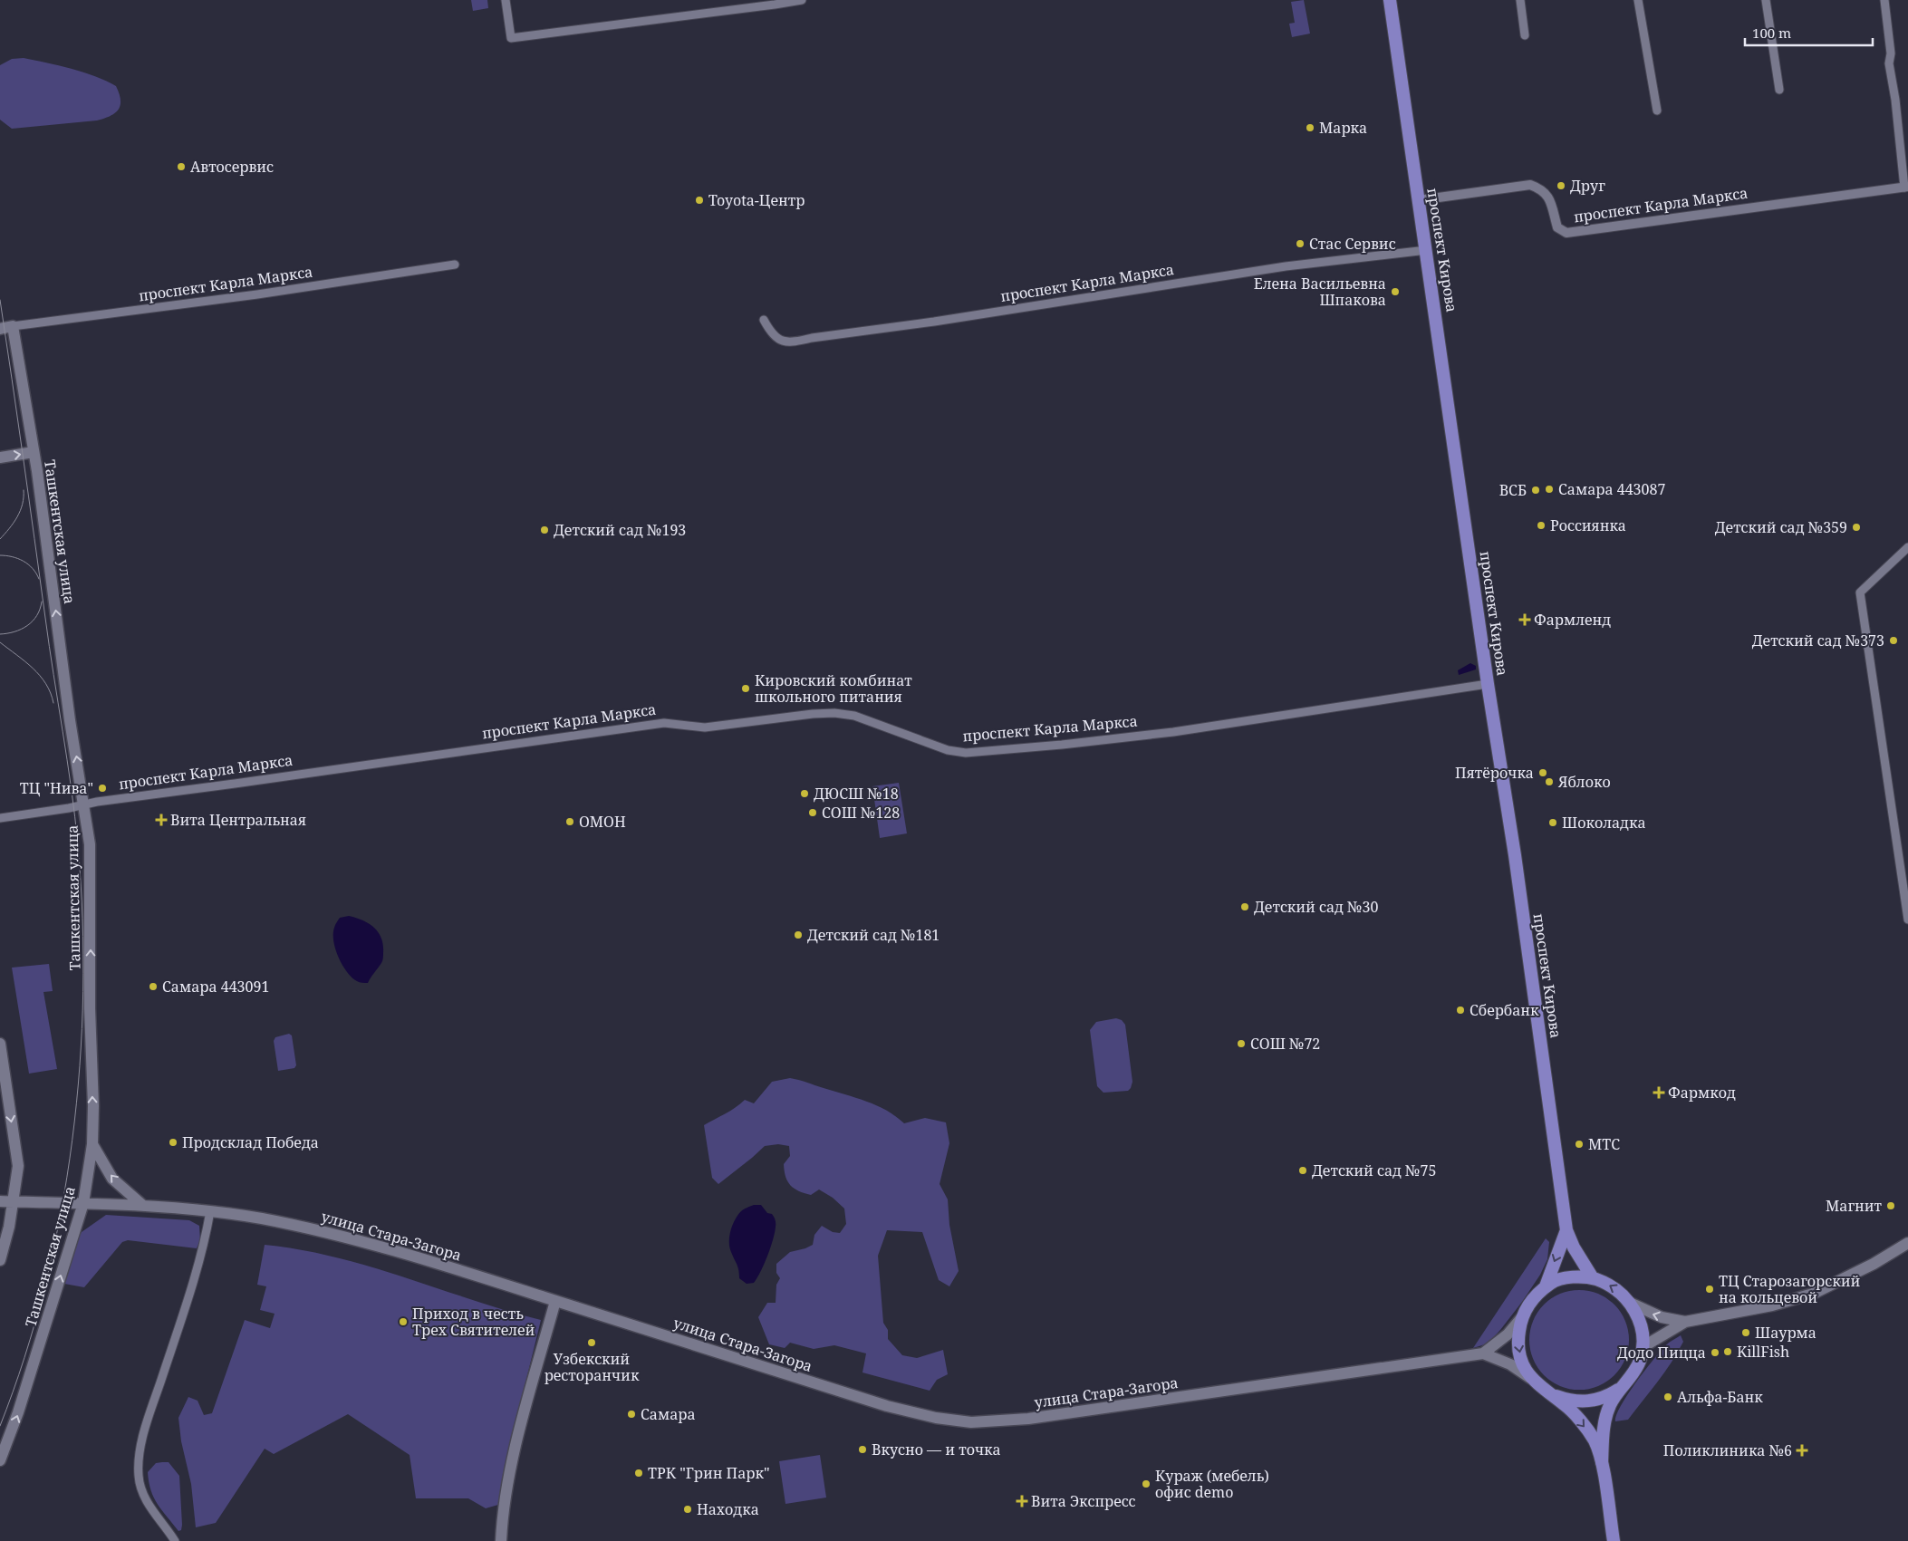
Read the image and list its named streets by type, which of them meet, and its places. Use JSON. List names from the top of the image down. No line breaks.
{"streets":{"main road":["проспект Карла Маркса","проспект Кирова","Ташкентская улица","улица Стара-Загора"]},"crossings":[["проспект Карла Маркса","проспект Кирова"],["проспект Карла Маркса","Ташкентская улица"],["Ташкентская улица","улица Стара-Загора"]],"one_way":["Ташкентская улица"],"places":{"other":["Марка","Автосервис","Друг","Toyota-Центр","Стас Сервис","Елена Васильевна Шпакова","Самара 443087","ВСБ","Россиянка","Детский сад №359","Детский сад №193","Детский сад №373","Кировский комбинат школьного питания","Пятёрочка","Яблоко","ТЦ \"Нива\"","ДЮСШ №18","СОШ №128","ОМОН","Шоколадка","Детский сад №30","Детский сад №181","Самара 443091","Сбербанк","СОШ №72","Продсклад Победа","МТС","Детский сад №75","Магнит","ТЦ Старозагорский на кольцевой","Приход в честь Трех Святителей","Шаурма","Узбекский ресторанчик","KillFish","Додо Пицца","Альфа-Банк","Самара","Вкусно — и точка","ТРК \"Грин Парк\"","Кураж (мебель) офис demo","Находка"],"health":["Фармленд","Вита Центральная","Фармкод","Поликлиника №6","Вита Экспресс"]},"scale_bar":"100 m"}
